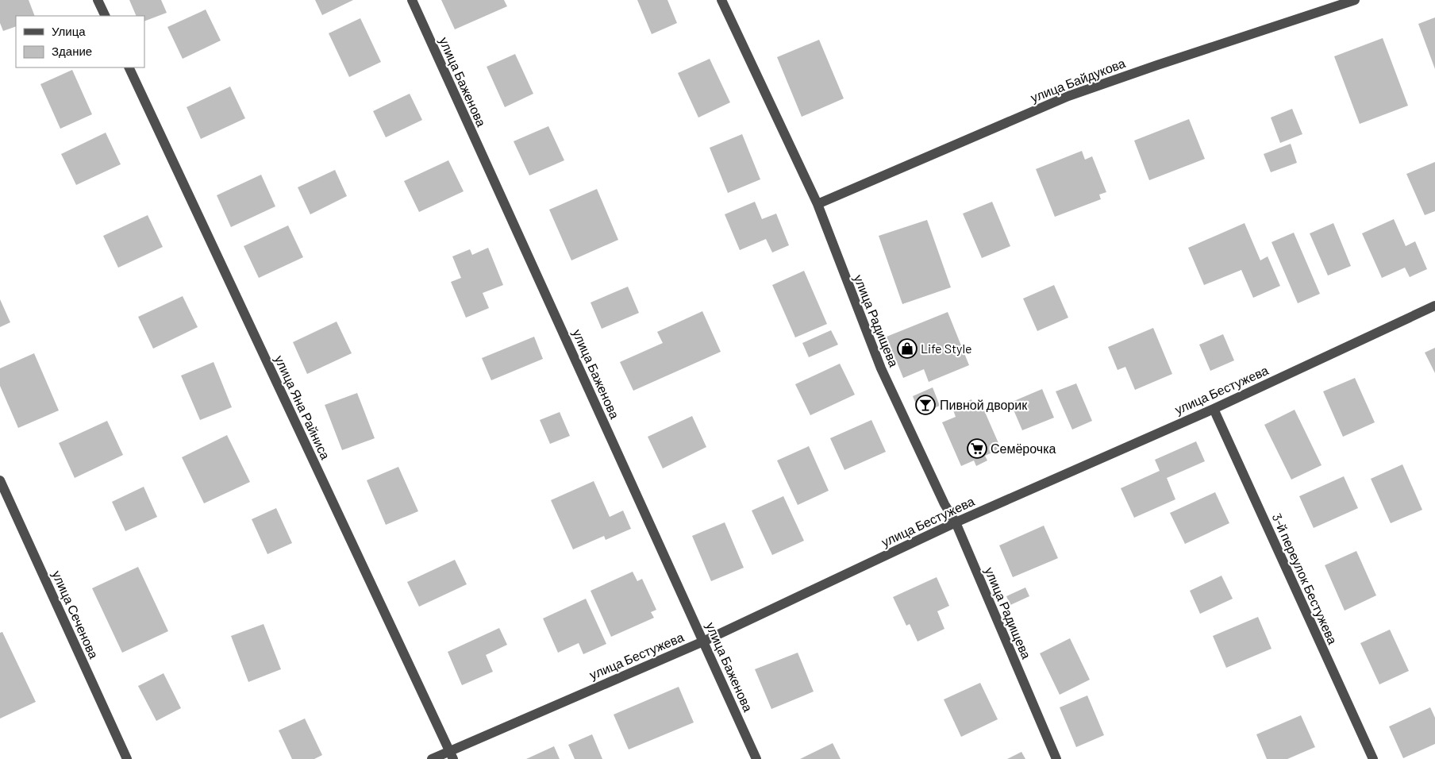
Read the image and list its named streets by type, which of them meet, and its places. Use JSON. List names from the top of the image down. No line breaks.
{"streets":{"street":["улица Байдукова","улица Баженова","улица Радищева","улица Бестужева","улица Яна Райниса","3-й переулок Бестужева","улица Сеченова"]},"crossings":[["улица Байдукова","улица Радищева"],["улица Баженова","улица Бестужева"],["улица Радищева","улица Бестужева"],["улица Бестужева","улица Яна Райниса"],["улица Бестужева","3-й переулок Бестужева"]],"places":{"shop":["Life Style"],"bar":["Пивной дворик"],"supermarket":["Семёрочка"]},"legend":["Улица","Здание"]}
